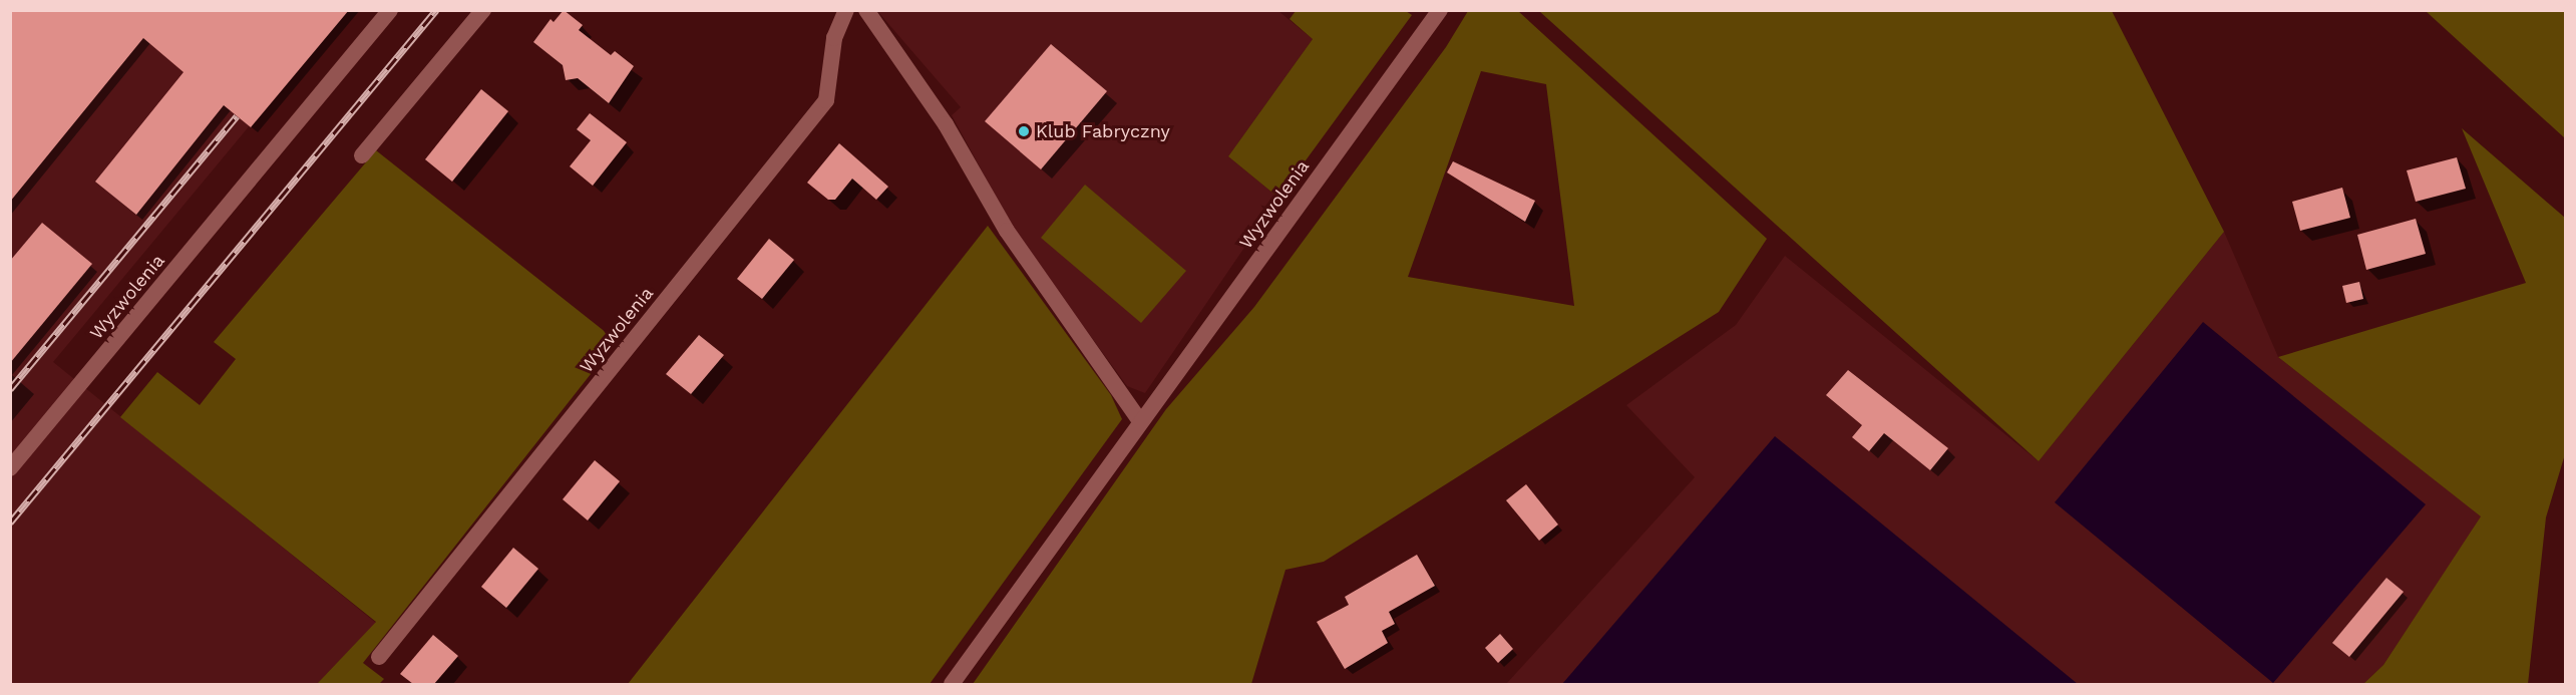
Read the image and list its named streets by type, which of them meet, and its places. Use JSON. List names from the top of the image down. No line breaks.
{"streets":{"street":["Wyzwolenia"]},"places":["Klub Fabryczny"]}
